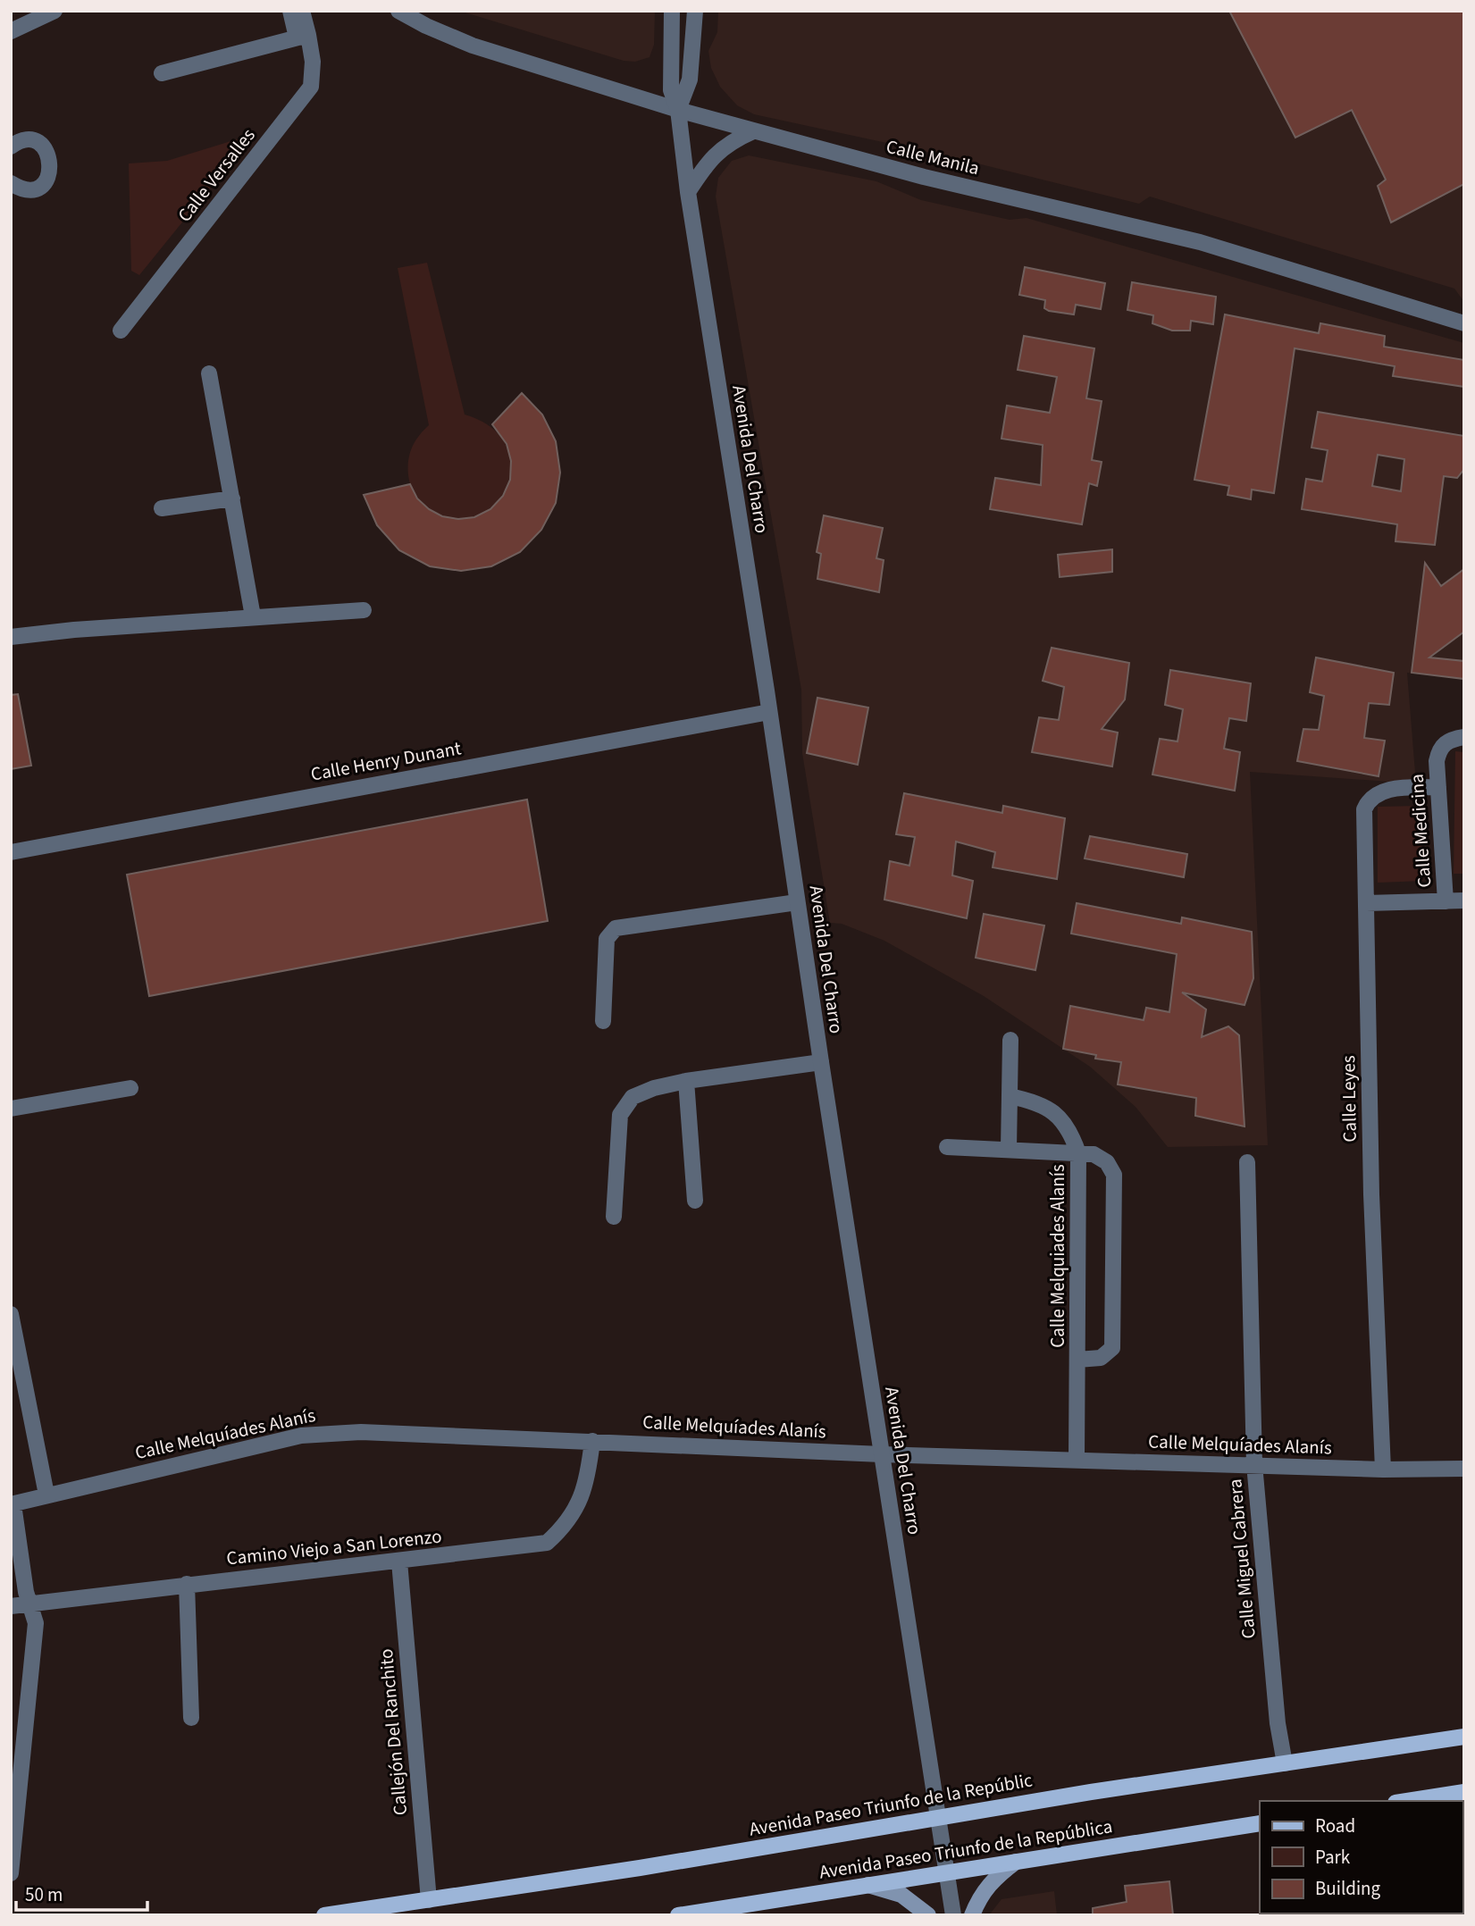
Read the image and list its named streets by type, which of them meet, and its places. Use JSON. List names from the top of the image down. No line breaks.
{"streets":{"main road":["Avenida Paseo Triunfo de la Repúblic","Avenida Paseo Triunfo de la República"],"street":["Calle Manila","Calle Versalles","Avenida Del Charro","Calle Henry Dunant","Calle Medicina","Calle Leyes","Calle Melquiades Alanís","Calle Melquíades Alanís","Camino Viejo a San Lorenzo","Calle Miguel Cabrera","Callejón Del Ranchito"]},"crossings":[["Calle Manila","Avenida Del Charro"],["Avenida Del Charro","Calle Henry Dunant"],["Avenida Del Charro","Calle Melquíades Alanís"],["Avenida Del Charro","Avenida Paseo Triunfo de la Repúblic"],["Avenida Del Charro","Avenida Paseo Triunfo de la República"],["Calle Medicina","Calle Leyes"],["Calle Leyes","Calle Melquíades Alanís"],["Calle Melquiades Alanís","Calle Melquíades Alanís"],["Calle Melquíades Alanís","Camino Viejo a San Lorenzo"],["Calle Melquíades Alanís","Calle Miguel Cabrera"],["Camino Viejo a San Lorenzo","Callejón Del Ranchito"],["Calle Miguel Cabrera","Avenida Paseo Triunfo de la Repúblic"],["Callejón Del Ranchito","Avenida Paseo Triunfo de la Repúblic"]],"legend":["Road","Park","Building"],"scale_bar":"50 m"}
